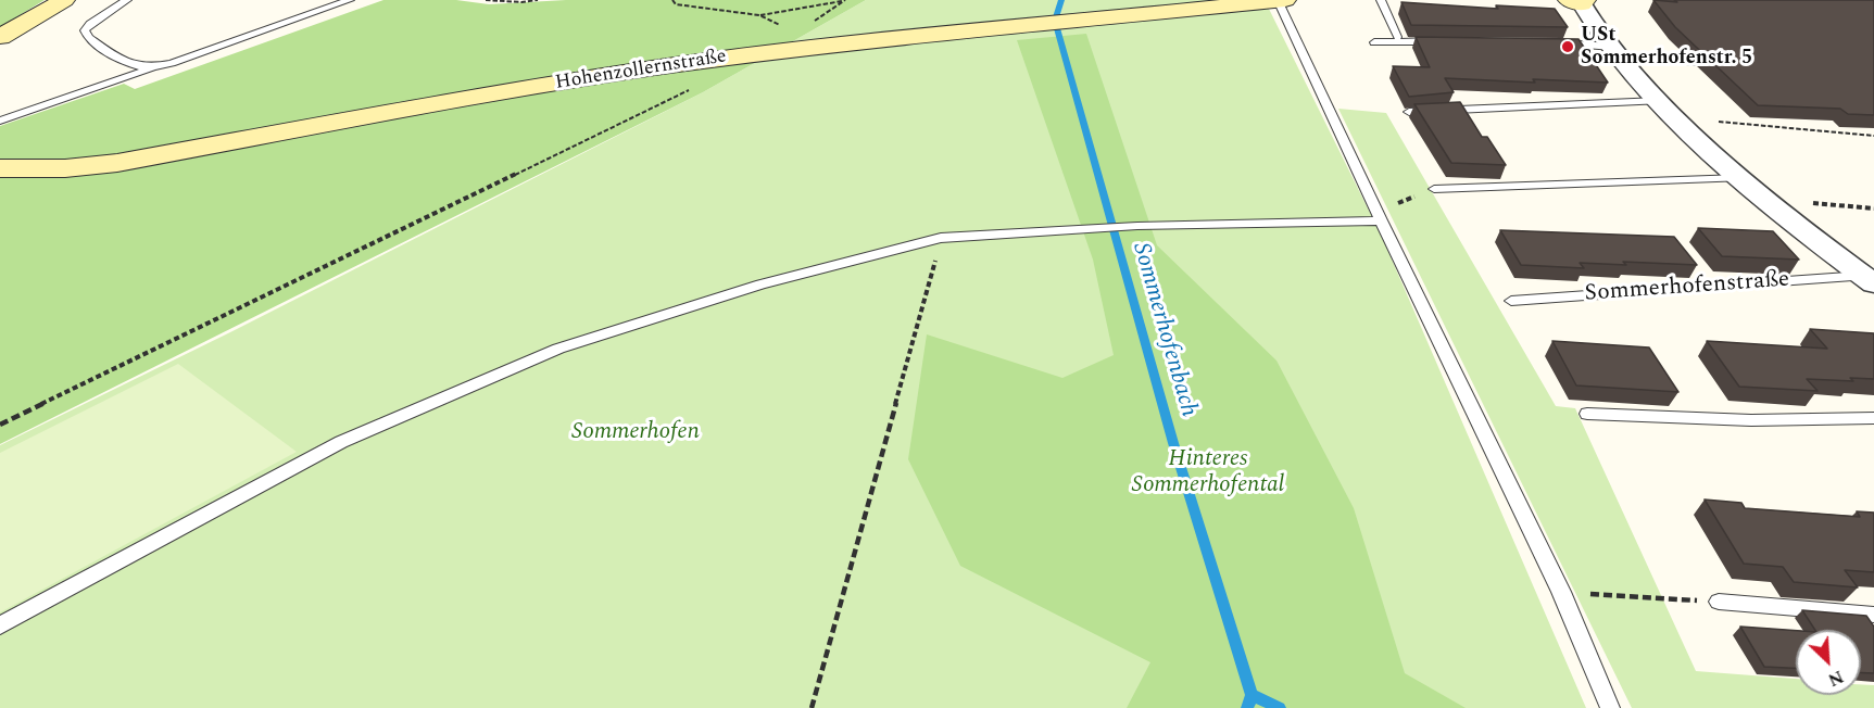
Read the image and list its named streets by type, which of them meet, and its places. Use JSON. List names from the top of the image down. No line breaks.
{"streets":{"street":["Hohenzollernstraße","Sommerhofenstraße"]},"water":["Sommerhofenbach"],"parks":["Sommerhofen","Hinteres Sommerhofental"],"places":["USt Sommerhofenstr. 5"],"north":"bottom right"}
